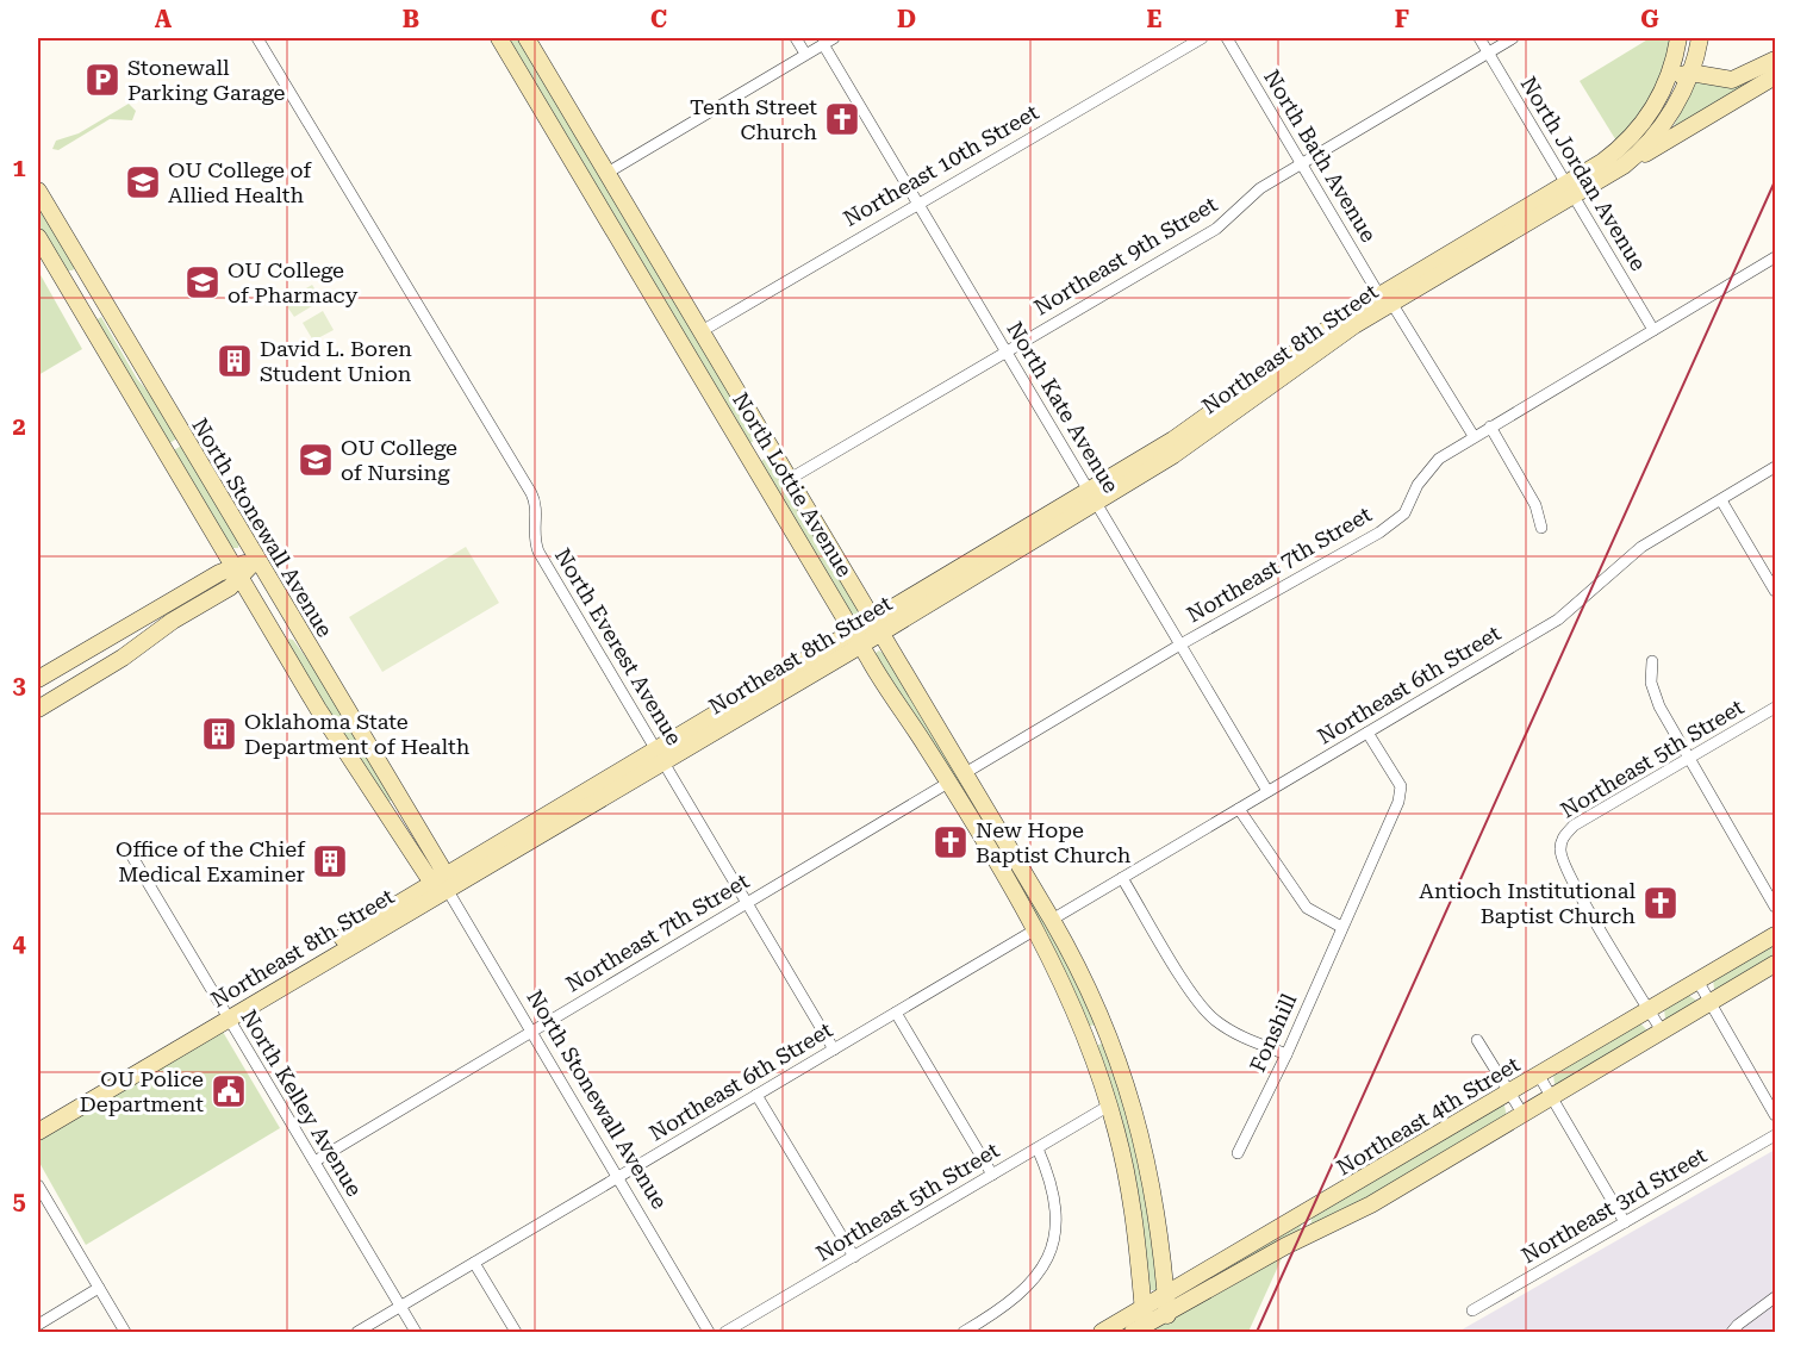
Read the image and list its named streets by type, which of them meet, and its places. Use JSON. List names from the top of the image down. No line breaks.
{"streets":{"main road":["Northeast 8th Street","North Lottie Avenue","North Stonewall Avenue","Northeast 4th Street"],"street":["North Bath Avenue","Northeast 10th Street","North Jordan Avenue","Northeast 9th Street","North Kate Avenue","Northeast 7th Street","North Everest Avenue","Northeast 6th Street","Northeast 5th Street","Fonshill","North Kelley Avenue","Northeast 3rd Street"]},"crossings":[["North Bath Avenue","Northeast 9th Street"],["North Bath Avenue","Northeast 8th Street"],["North Bath Avenue","Northeast 7th Street"],["Northeast 10th Street","North Kate Avenue"],["Northeast 10th Street","North Lottie Avenue"],["North Jordan Avenue","Northeast 9th Street"],["North Jordan Avenue","Northeast 8th Street"],["North Jordan Avenue","Northeast 7th Street"],["Northeast 9th Street","North Kate Avenue"],["Northeast 9th Street","North Lottie Avenue"],["Northeast 8th Street","North Kate Avenue"],["Northeast 8th Street","North Lottie Avenue"],["Northeast 8th Street","North Stonewall Avenue"],["Northeast 8th Street","North Everest Avenue"],["Northeast 8th Street","North Kelley Avenue"],["North Kate Avenue","Northeast 7th Street"],["North Kate Avenue","Northeast 6th Street"],["North Lottie Avenue","Northeast 7th Street"],["North Lottie Avenue","Northeast 6th Street"],["North Lottie Avenue","Northeast 5th Street"],["North Lottie Avenue","Northeast 4th Street"],["North Stonewall Avenue","Northeast 7th Street"],["North Stonewall Avenue","Northeast 6th Street"],["Northeast 7th Street","North Everest Avenue"],["Northeast 7th Street","North Kelley Avenue"],["North Everest Avenue","Northeast 6th Street"],["Northeast 6th Street","North Kelley Avenue"],["Northeast 5th Street","Northeast 4th Street"]],"places":{"parking":["Stonewall Parking Garage"],"church":["Tenth Street Church","New Hope Baptist Church","Antioch Institutional Baptist Church"],"school or university":["OU College of Allied Health","OU College of Pharmacy","OU College of Nursing"],"building":["David L. Boren Student Union","Oklahoma State Department of Health","Office of the Chief Medical Examiner"],"public building":["OU Police Department"]},"grid":{"columns":["A","B","C","D","E","F","G"],"rows":["1","2","3","4","5"]}}
